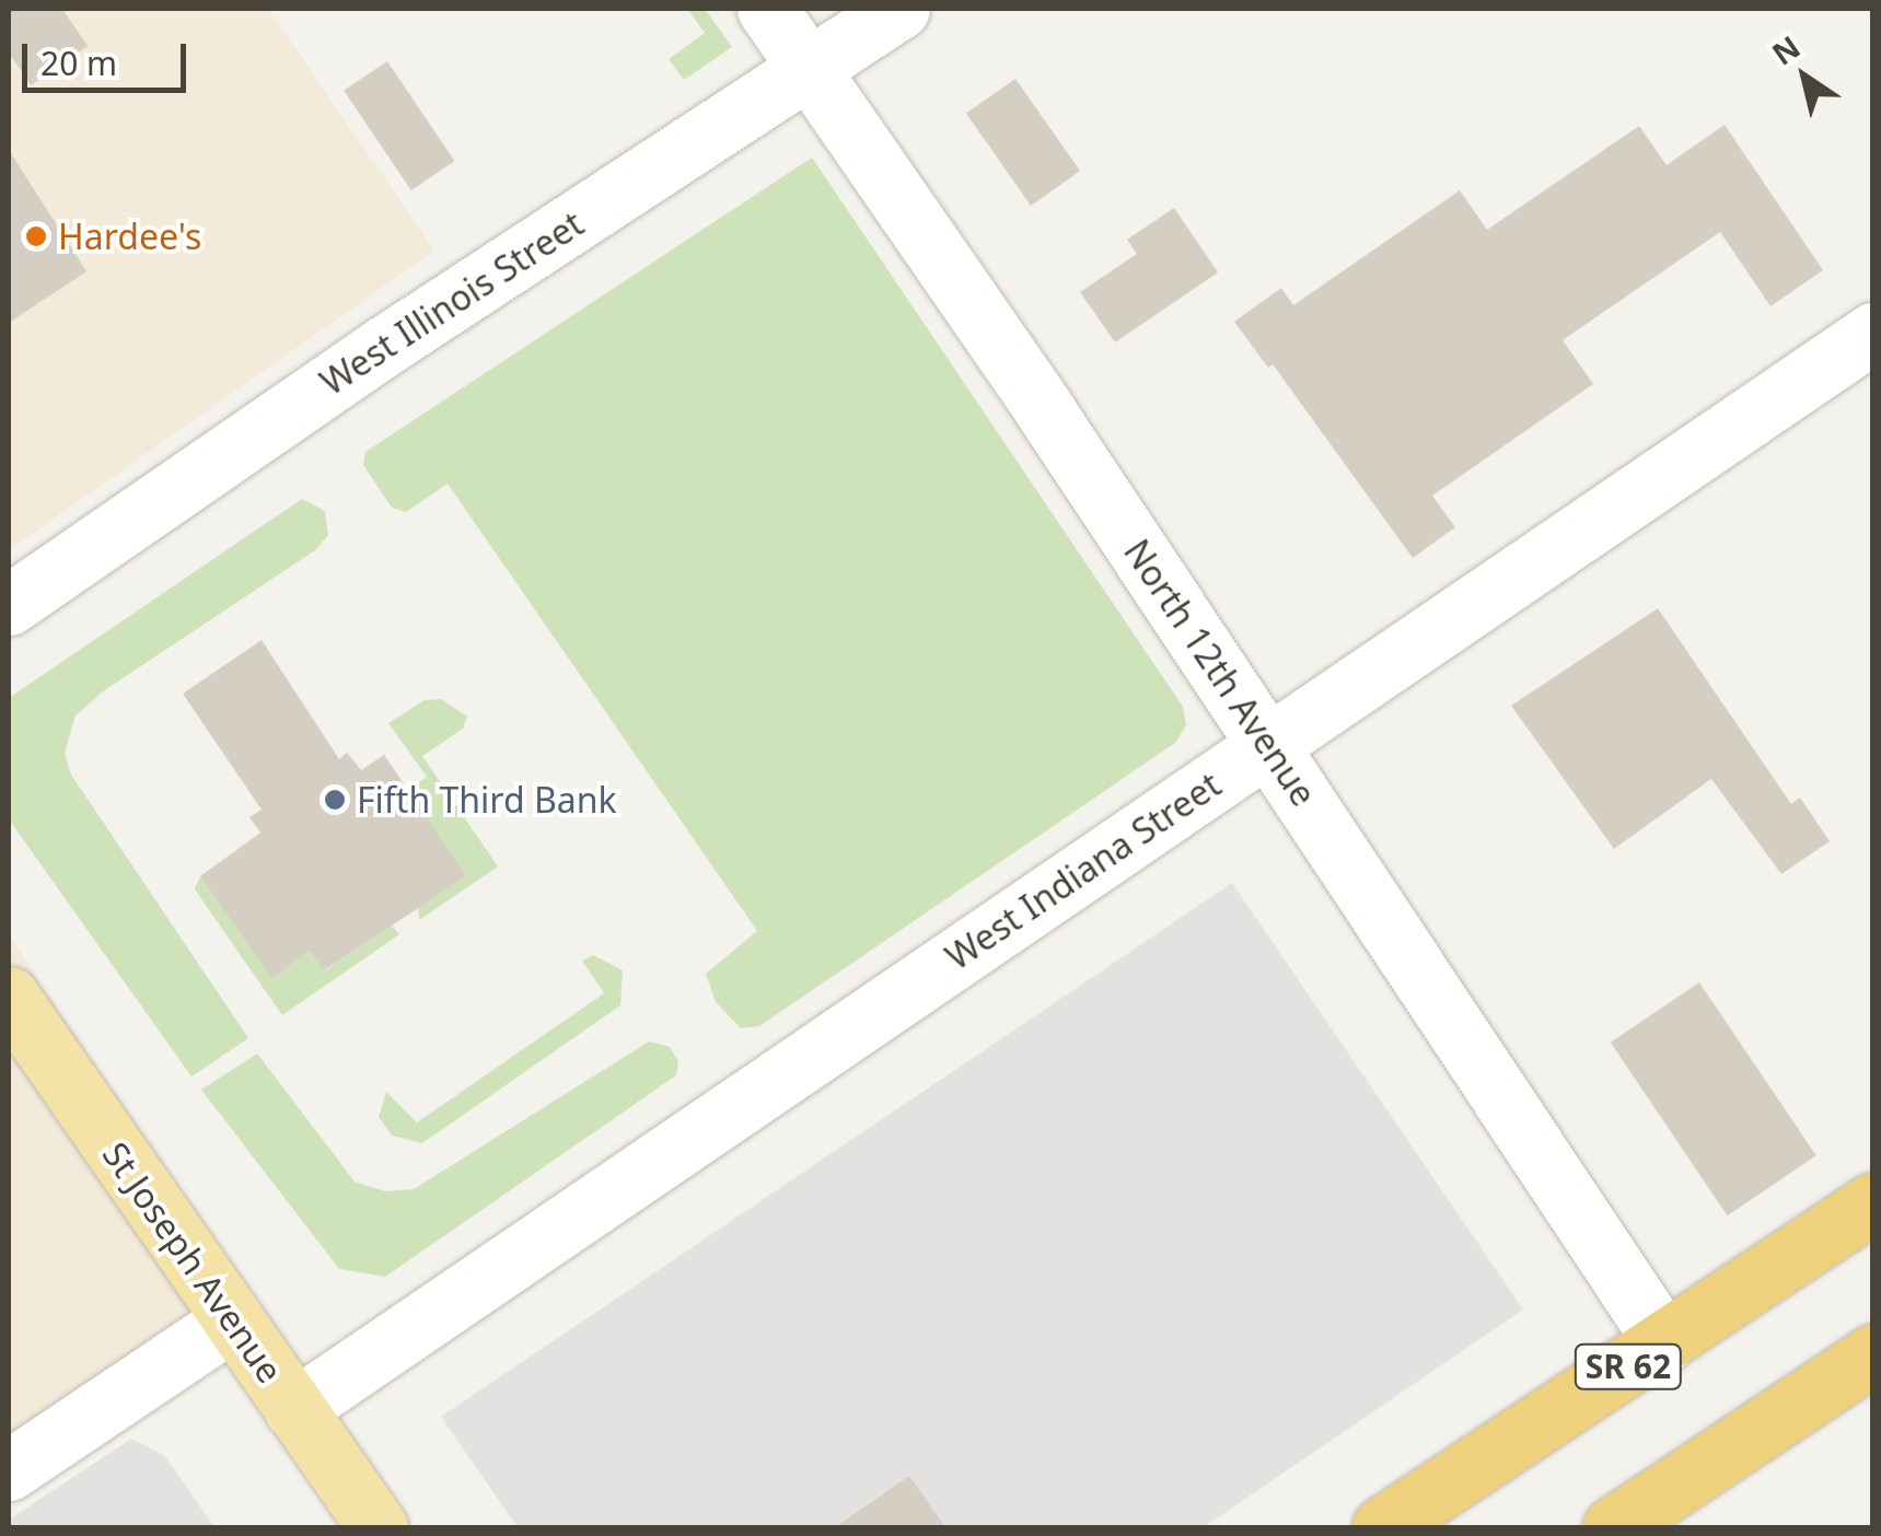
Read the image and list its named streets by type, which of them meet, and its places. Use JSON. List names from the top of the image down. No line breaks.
{"streets":{"highway":["SR 62"],"main road":["St Joseph Avenue"],"street":["West Illinois Street","North 12th Avenue","West Indiana Street"]},"crossings":[["West Illinois Street","North 12th Avenue"],["North 12th Avenue","West Indiana Street"],["North 12th Avenue","SR 62"],["West Indiana Street","St Joseph Avenue"]],"places":["Hardee's","Fifth Third Bank"],"scale_bar":"20 m","north":"top left"}
